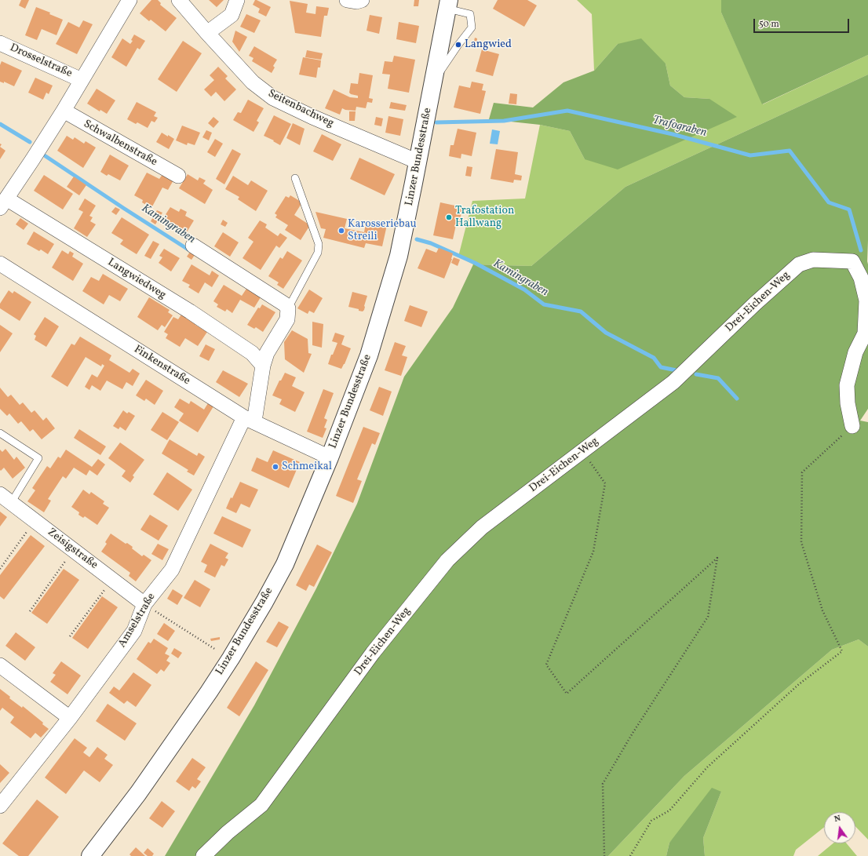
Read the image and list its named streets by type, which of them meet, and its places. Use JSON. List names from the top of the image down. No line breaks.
{"streets":{"main road":["Linzer Bundesstraße"],"street":["Drosselstraße","Seitenbachweg","Schwalbenstraße","Langwiedweg","Drei-Eichen-Weg","Finkenstraße","Zeisigstraße","Amselstraße"]},"crossings":[["Seitenbachweg","Linzer Bundesstraße"],["Linzer Bundesstraße","Finkenstraße"],["Finkenstraße","Amselstraße"],["Zeisigstraße","Amselstraße"]],"water":["Trafograben","Kamingraben"],"places":["Langwied","Trafostation Hallwang","Karosseriebau Streili","Schmeikal"],"scale_bar":"50 m","north":"top"}
